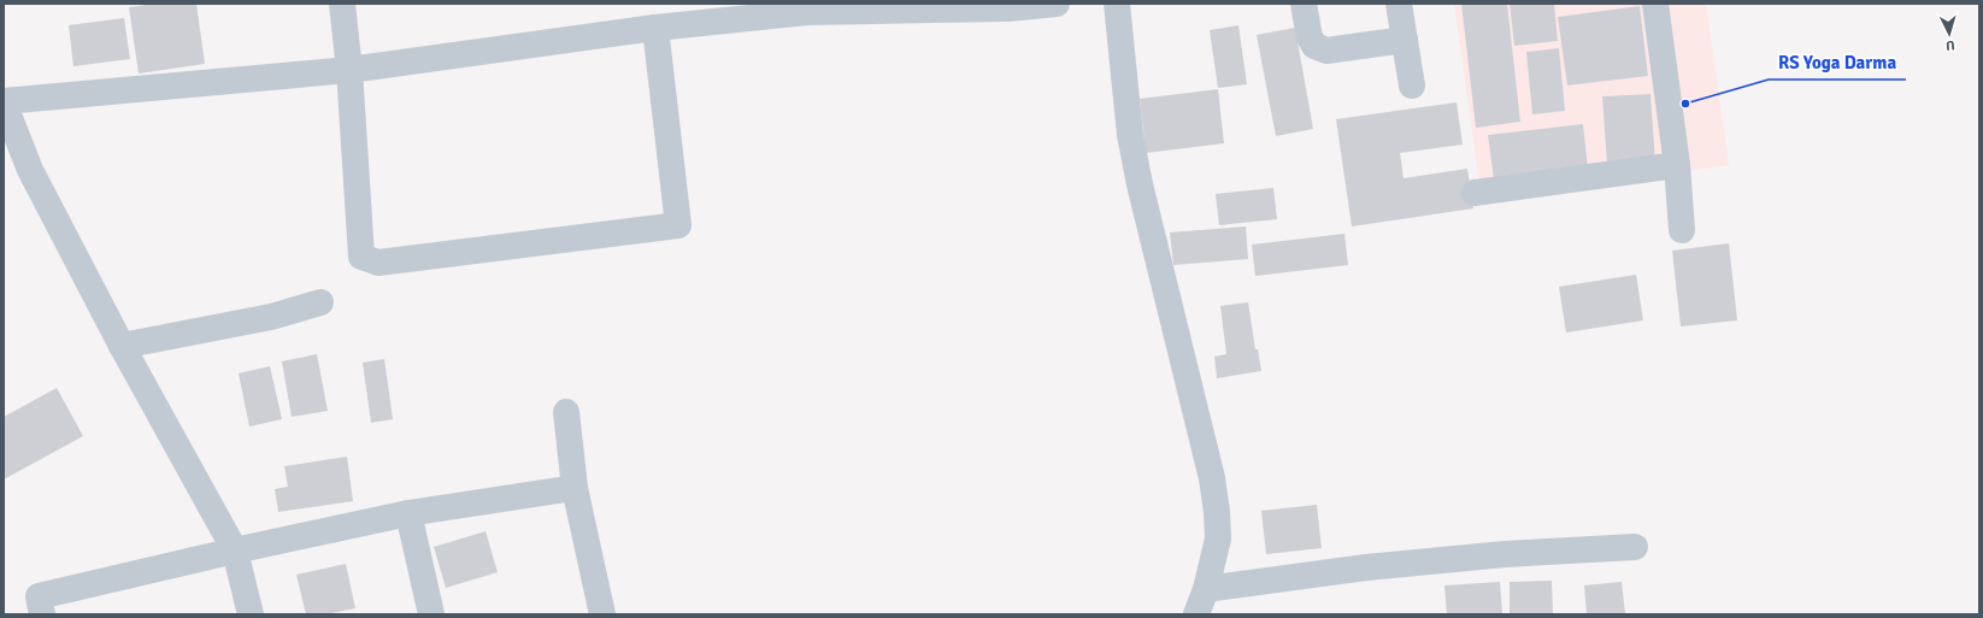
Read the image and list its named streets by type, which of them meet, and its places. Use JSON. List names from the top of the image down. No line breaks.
{"places":["RS Yoga Darma"],"north":"bottom"}
